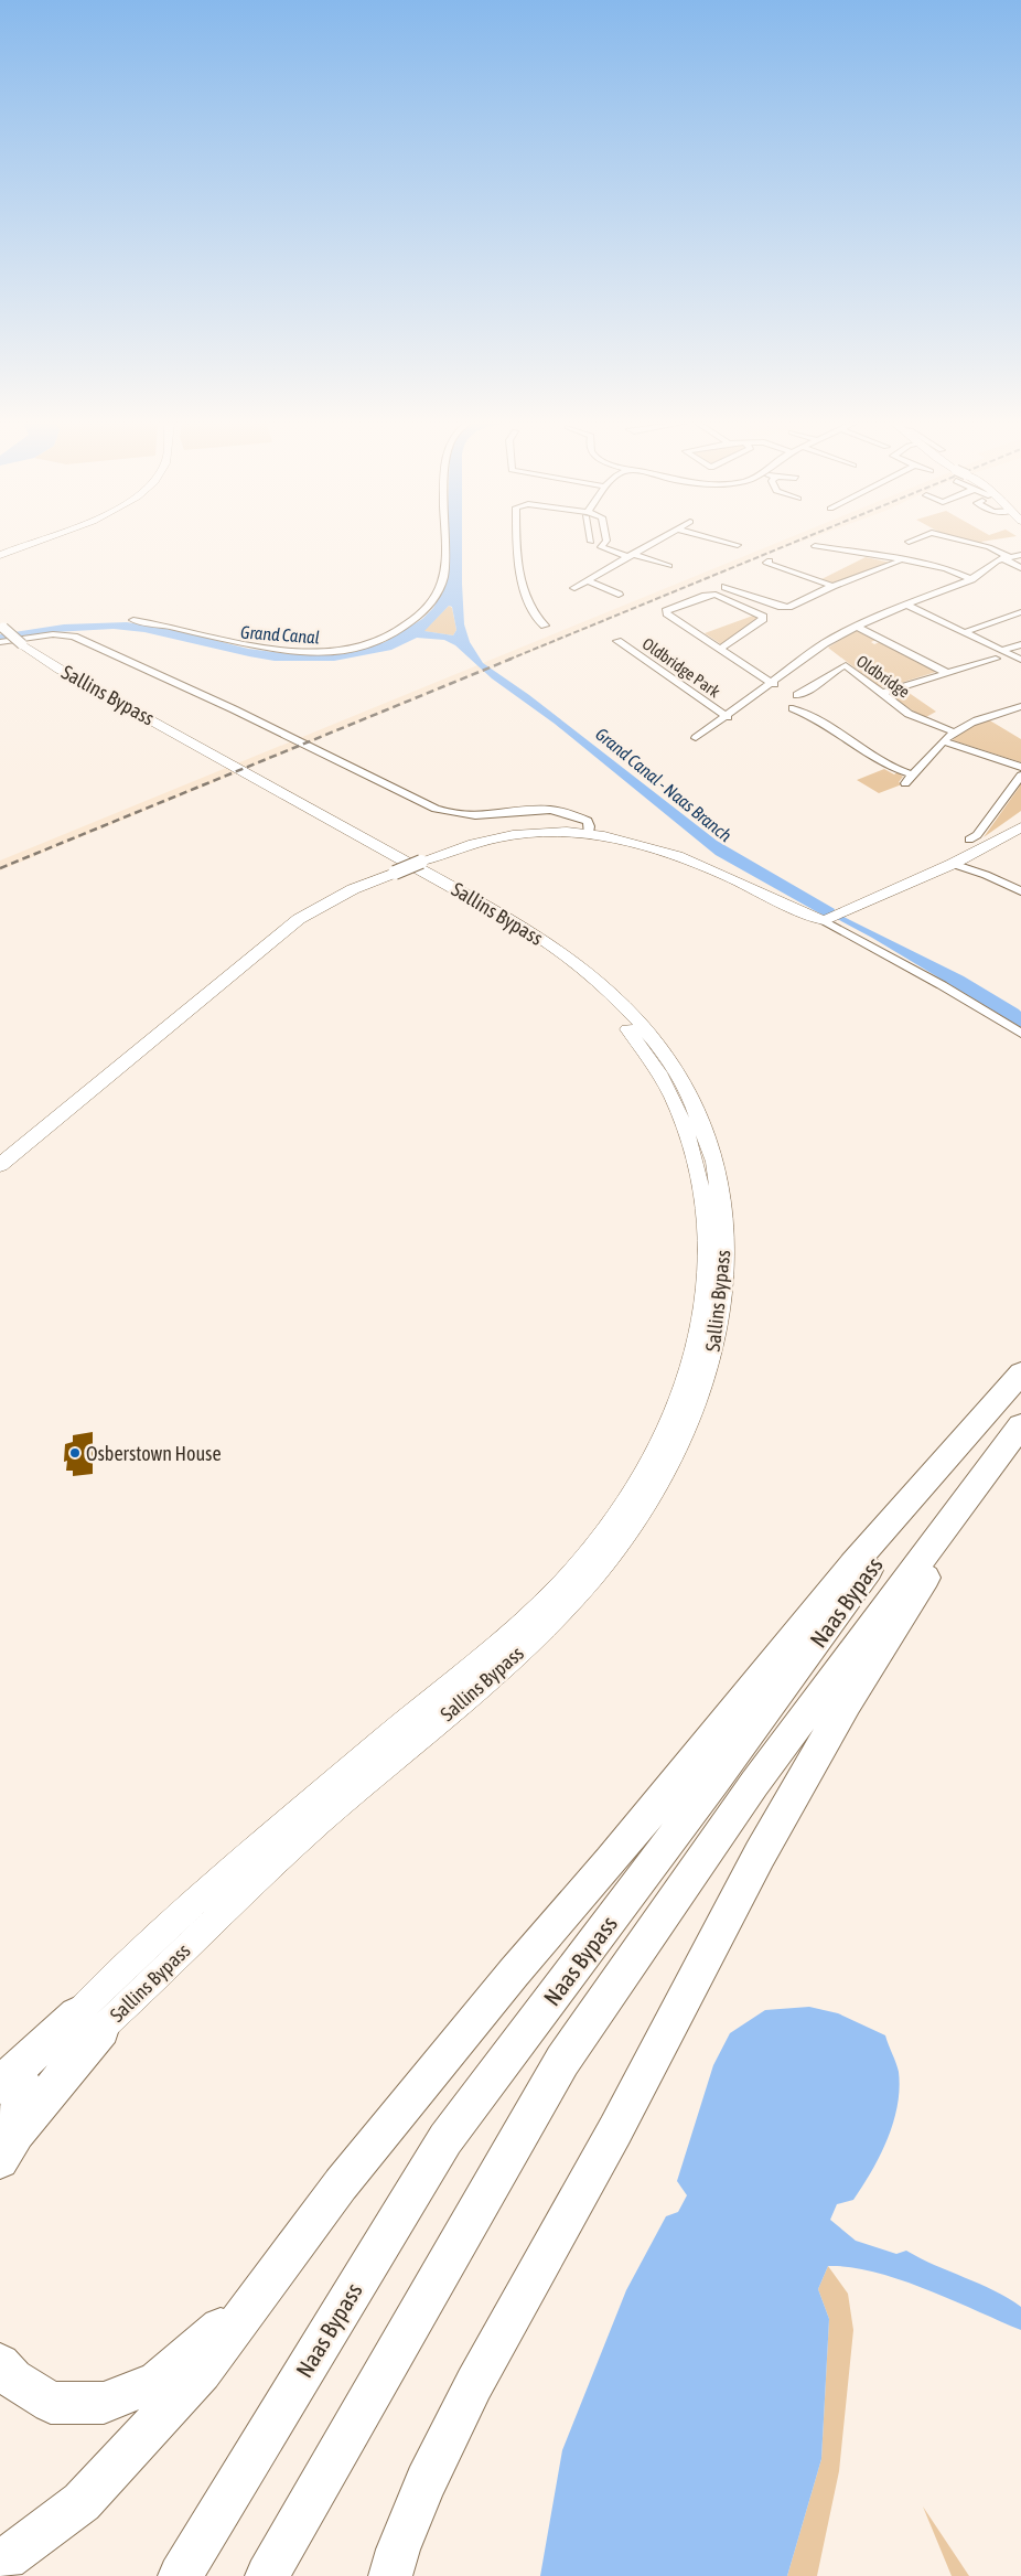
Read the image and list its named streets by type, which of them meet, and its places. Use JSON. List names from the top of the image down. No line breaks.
{"streets":{"highway":["Naas Bypass"],"main road":["Sallins Bypass"],"street":["Oldbridge Park","Oldbridge"]},"crossings":[["Oldbridge Park","Oldbridge"]],"water":["Grand Canal","Grand Canal - Naas Branch"],"places":["Osberstown House"]}
